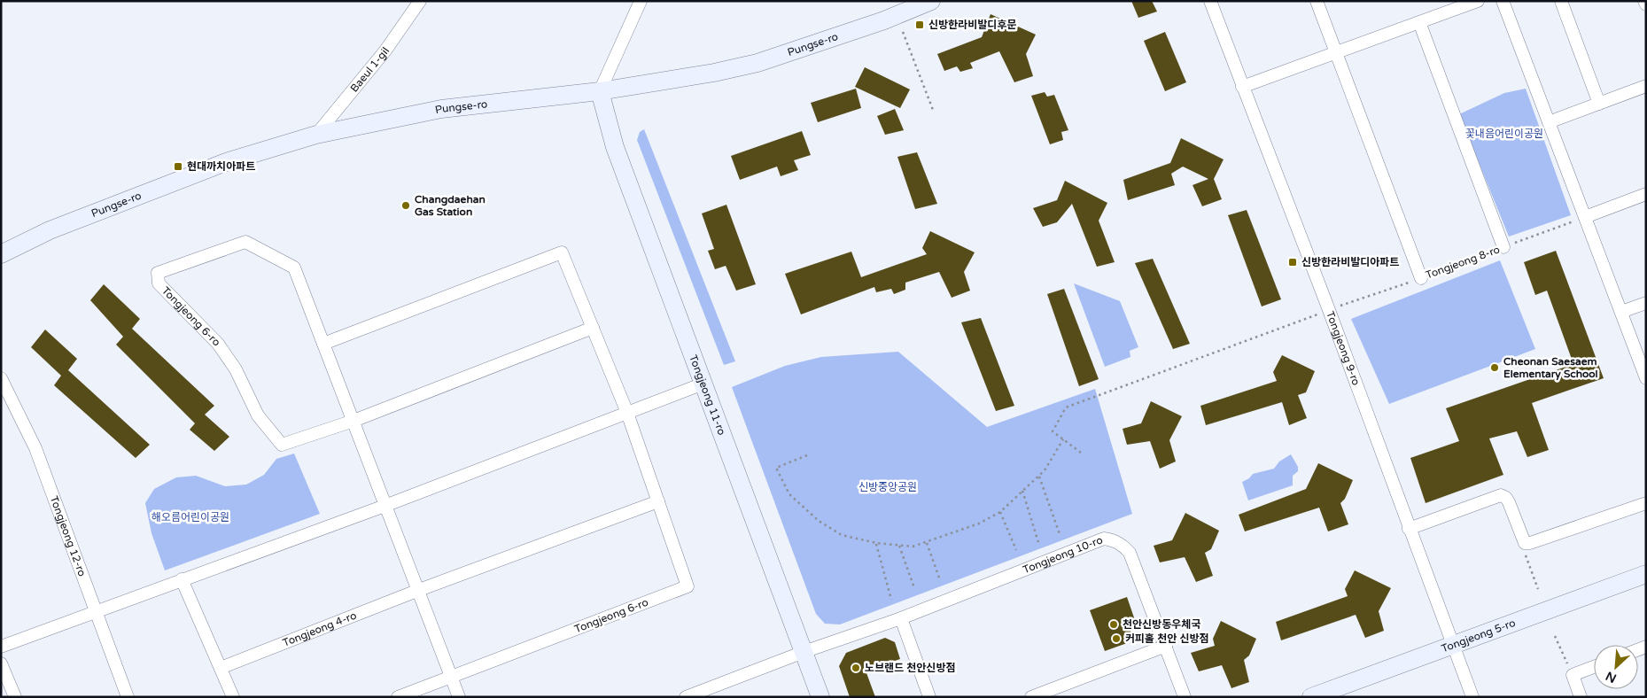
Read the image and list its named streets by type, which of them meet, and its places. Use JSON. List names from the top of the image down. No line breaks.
{"streets":{"street":["Pungse-ro","Baeul 1-gil","Tongjeong 8-ro","Tongjeong 6-ro","Tongjeong 9-ro","Tongjeong 11-ro","Tongjeong 12-ro","Tongjeong 10-ro","Tongjeong 4-ro","Tongjeong 5-ro"]},"crossings":[["Pungse-ro","Baeul 1-gil"],["Pungse-ro","Tongjeong 11-ro"],["Tongjeong 9-ro","Tongjeong 5-ro"],["Tongjeong 11-ro","Tongjeong 10-ro"]],"parks":["꽃내음어린이공원","신방중앙공원","해오름어린이공원"],"places":{"transit":["신방한라비발디후문","현대까치아파트","신방한라비발디아파트"],"other":["Changdaehan Gas Station","Cheonan Saesaem Elementary School","천안신방동우체국","커피홀 천안 신방점","노브랜드 천안신방점"]},"north":"bottom left"}
